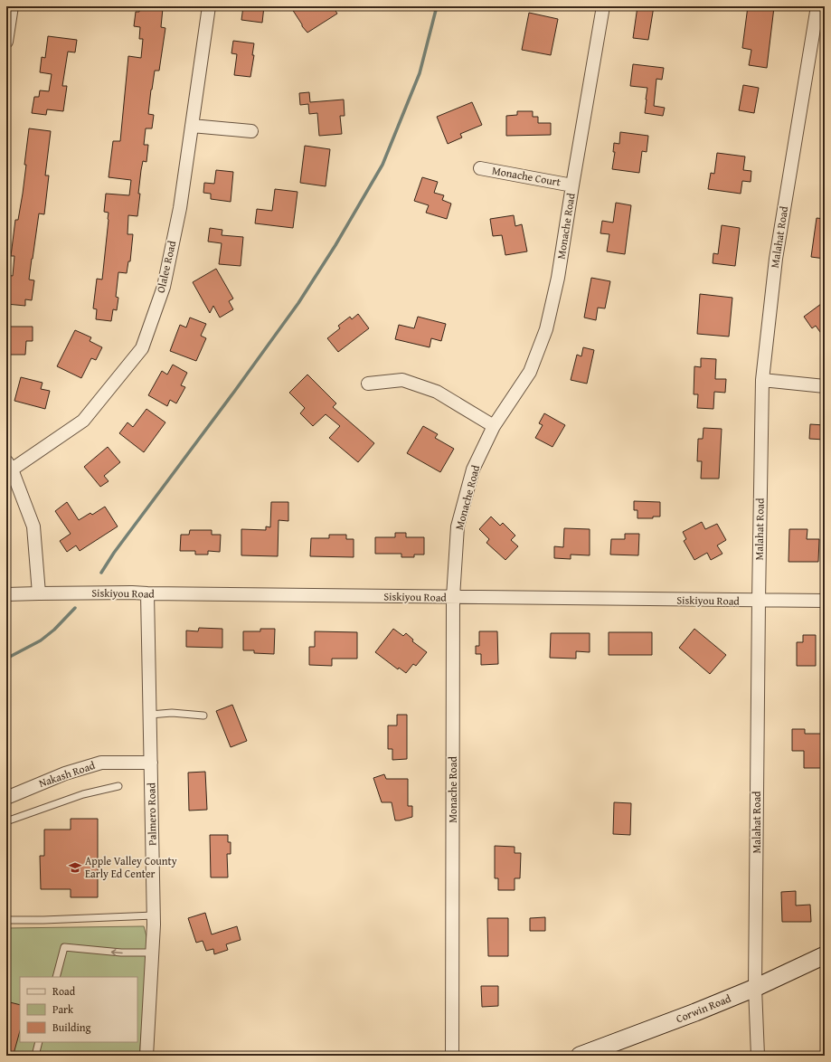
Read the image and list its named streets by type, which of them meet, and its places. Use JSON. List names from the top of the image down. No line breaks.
{"streets":{"main road":["Corwin Road"],"street":["Monache Court","Monache Road","Malahat Road","Olalee Road","Siskiyou Road","Nakash Road","Palmero Road"]},"crossings":[["Monache Court","Monache Road"],["Monache Road","Siskiyou Road"],["Malahat Road","Siskiyou Road"],["Malahat Road","Corwin Road"],["Siskiyou Road","Palmero Road"],["Nakash Road","Palmero Road"]],"places":{"school or university":["Apple Valley County Early Ed Center"]},"legend":["Road","Park","Building"]}
